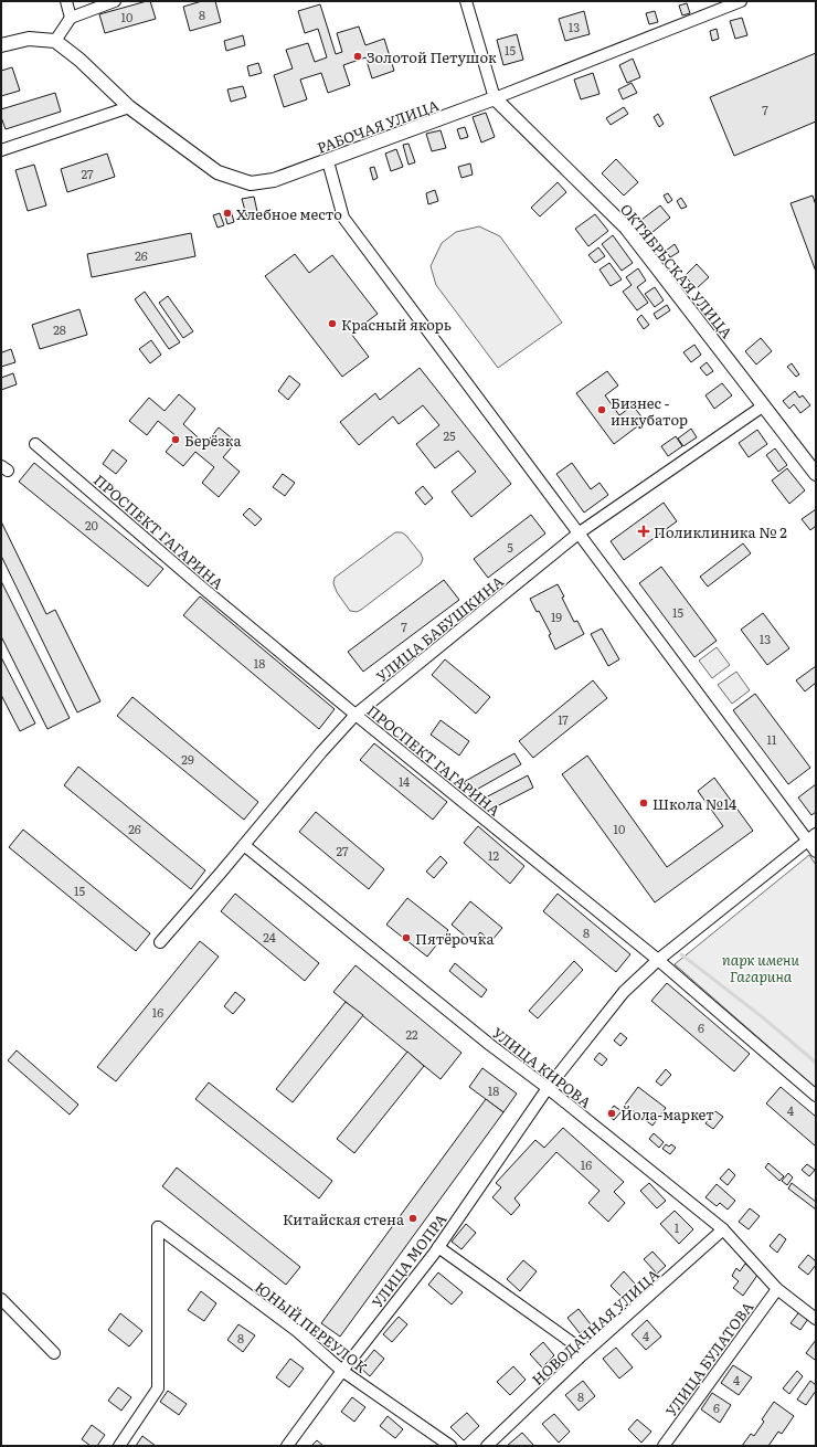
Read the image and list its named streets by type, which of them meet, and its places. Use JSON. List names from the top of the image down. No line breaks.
{"streets":{"street":["РАБОЧАЯ УЛИЦА","ОКТЯБРЬСКАЯ УЛИЦА","ПРОСПЕКТ ГАГАРИНА","УЛИЦА БАБУШКИНА","УЛИЦА КИРОВА","УЛИЦА МОПРА","ЮНЫЙ ПЕРЕУЛОК","НОВОДАЧНАЯ УЛИЦА","УЛИЦА БУЛАТОВА"]},"crossings":[["РАБОЧАЯ УЛИЦА","ОКТЯБРЬСКАЯ УЛИЦА"],["ОКТЯБРЬСКАЯ УЛИЦА","УЛИЦА БАБУШКИНА"],["ПРОСПЕКТ ГАГАРИНА","УЛИЦА БАБУШКИНА"],["ПРОСПЕКТ ГАГАРИНА","УЛИЦА МОПРА"],["УЛИЦА БАБУШКИНА","УЛИЦА КИРОВА"],["УЛИЦА КИРОВА","УЛИЦА МОПРА"],["УЛИЦА КИРОВА","НОВОДАЧНАЯ УЛИЦА"],["УЛИЦА КИРОВА","УЛИЦА БУЛАТОВА"],["УЛИЦА МОПРА","ЮНЫЙ ПЕРЕУЛОК"]],"parks":["парк имени Гагарина"],"places":{"other":["Золотой Петушок","Хлебное место","Красный якорь","Бизнес - инкубатор","Берёзка","Школа №14","Пятёрочка","Йола-маркет","Китайская стена"],"health":["Поликлиника № 2"]},"house_numbers":["8","10","13","15","7","27","26","28","25","20","5","15","19","7","13","18","17","11","29","14","26","10","27","12","15","8","24","16","6","22","18","4","16","1","4","8","4","8","6"]}
